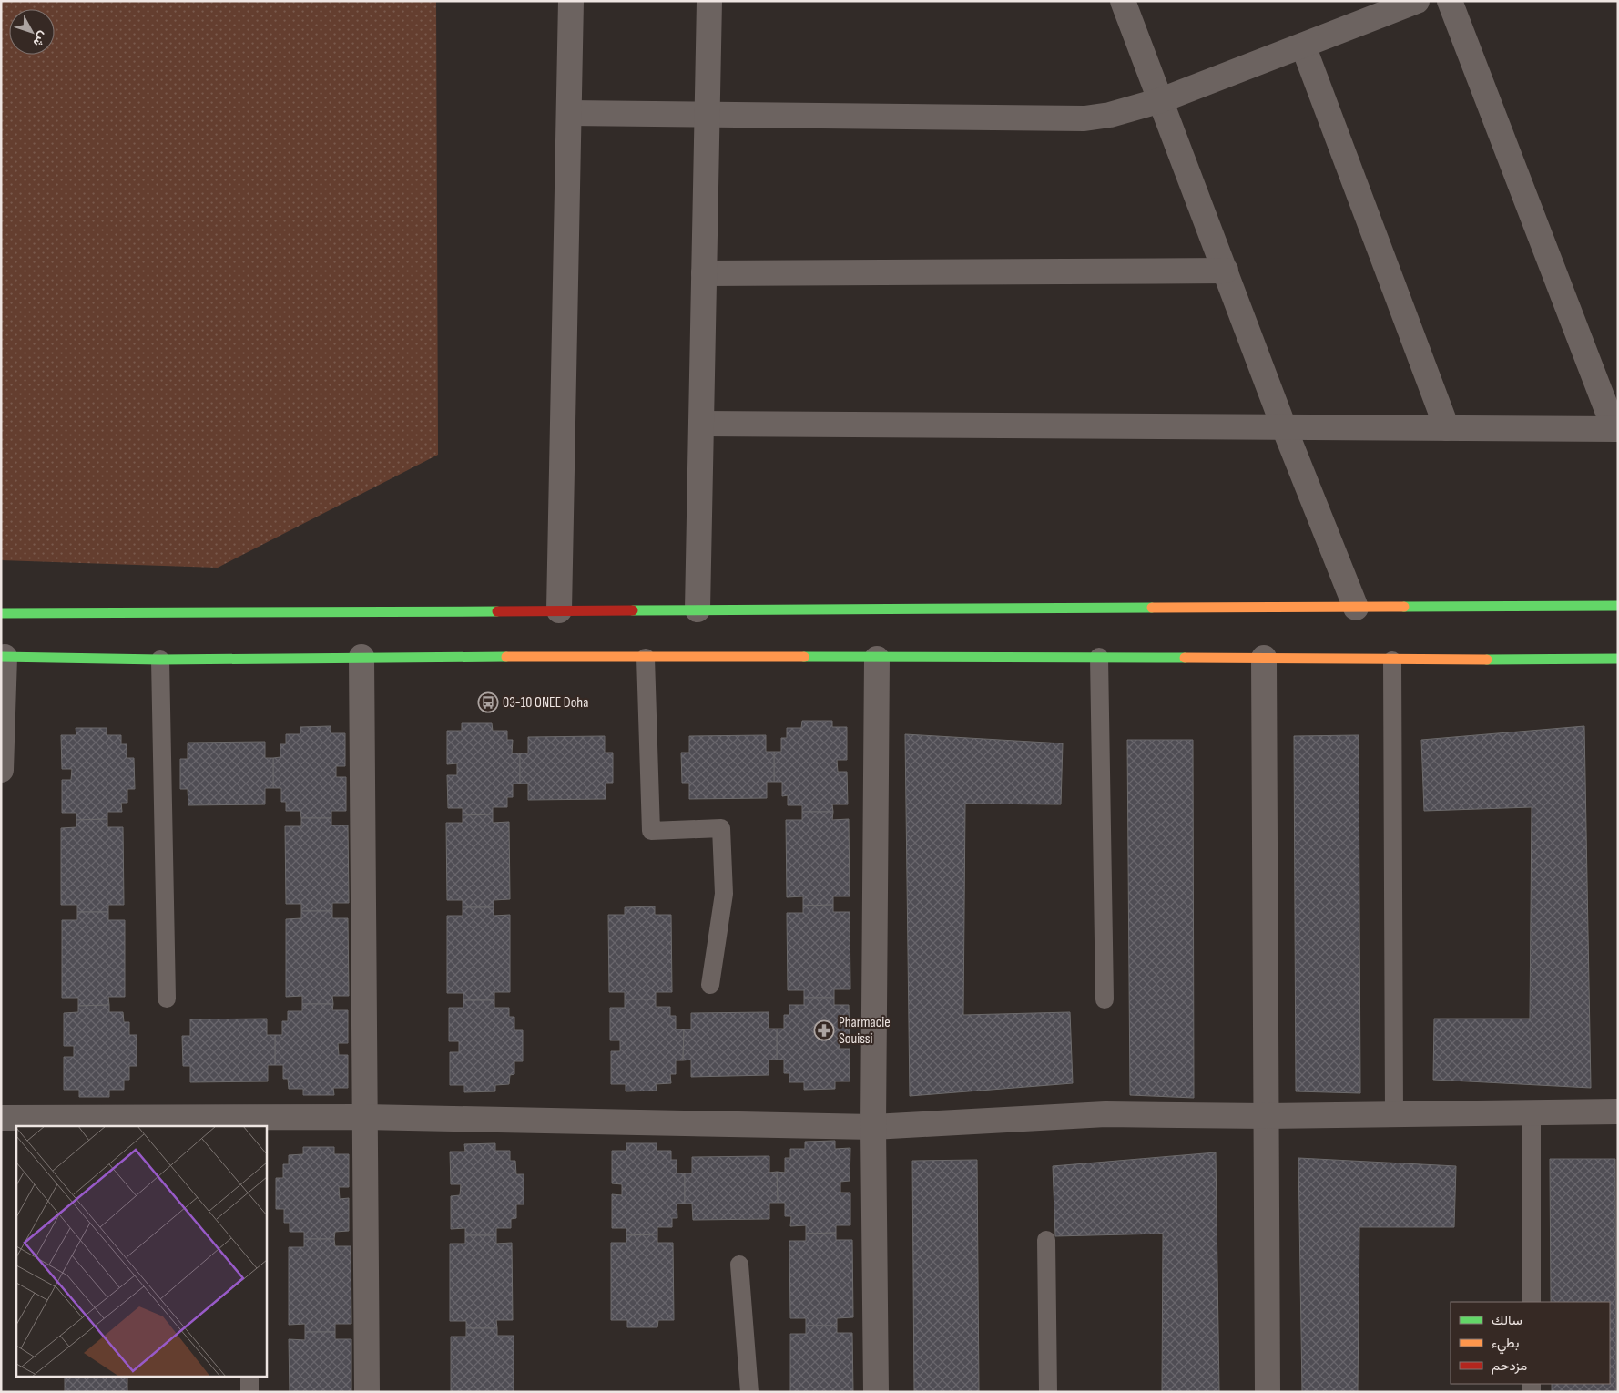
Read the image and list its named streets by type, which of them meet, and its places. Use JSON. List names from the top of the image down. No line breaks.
{"places":{"bus stop":["03-10 ONEE Doha"],"pharmacy":["Pharmacie Souissi"]},"legend":["سالك","بطيء","مزدحم"],"north":"bottom right"}
